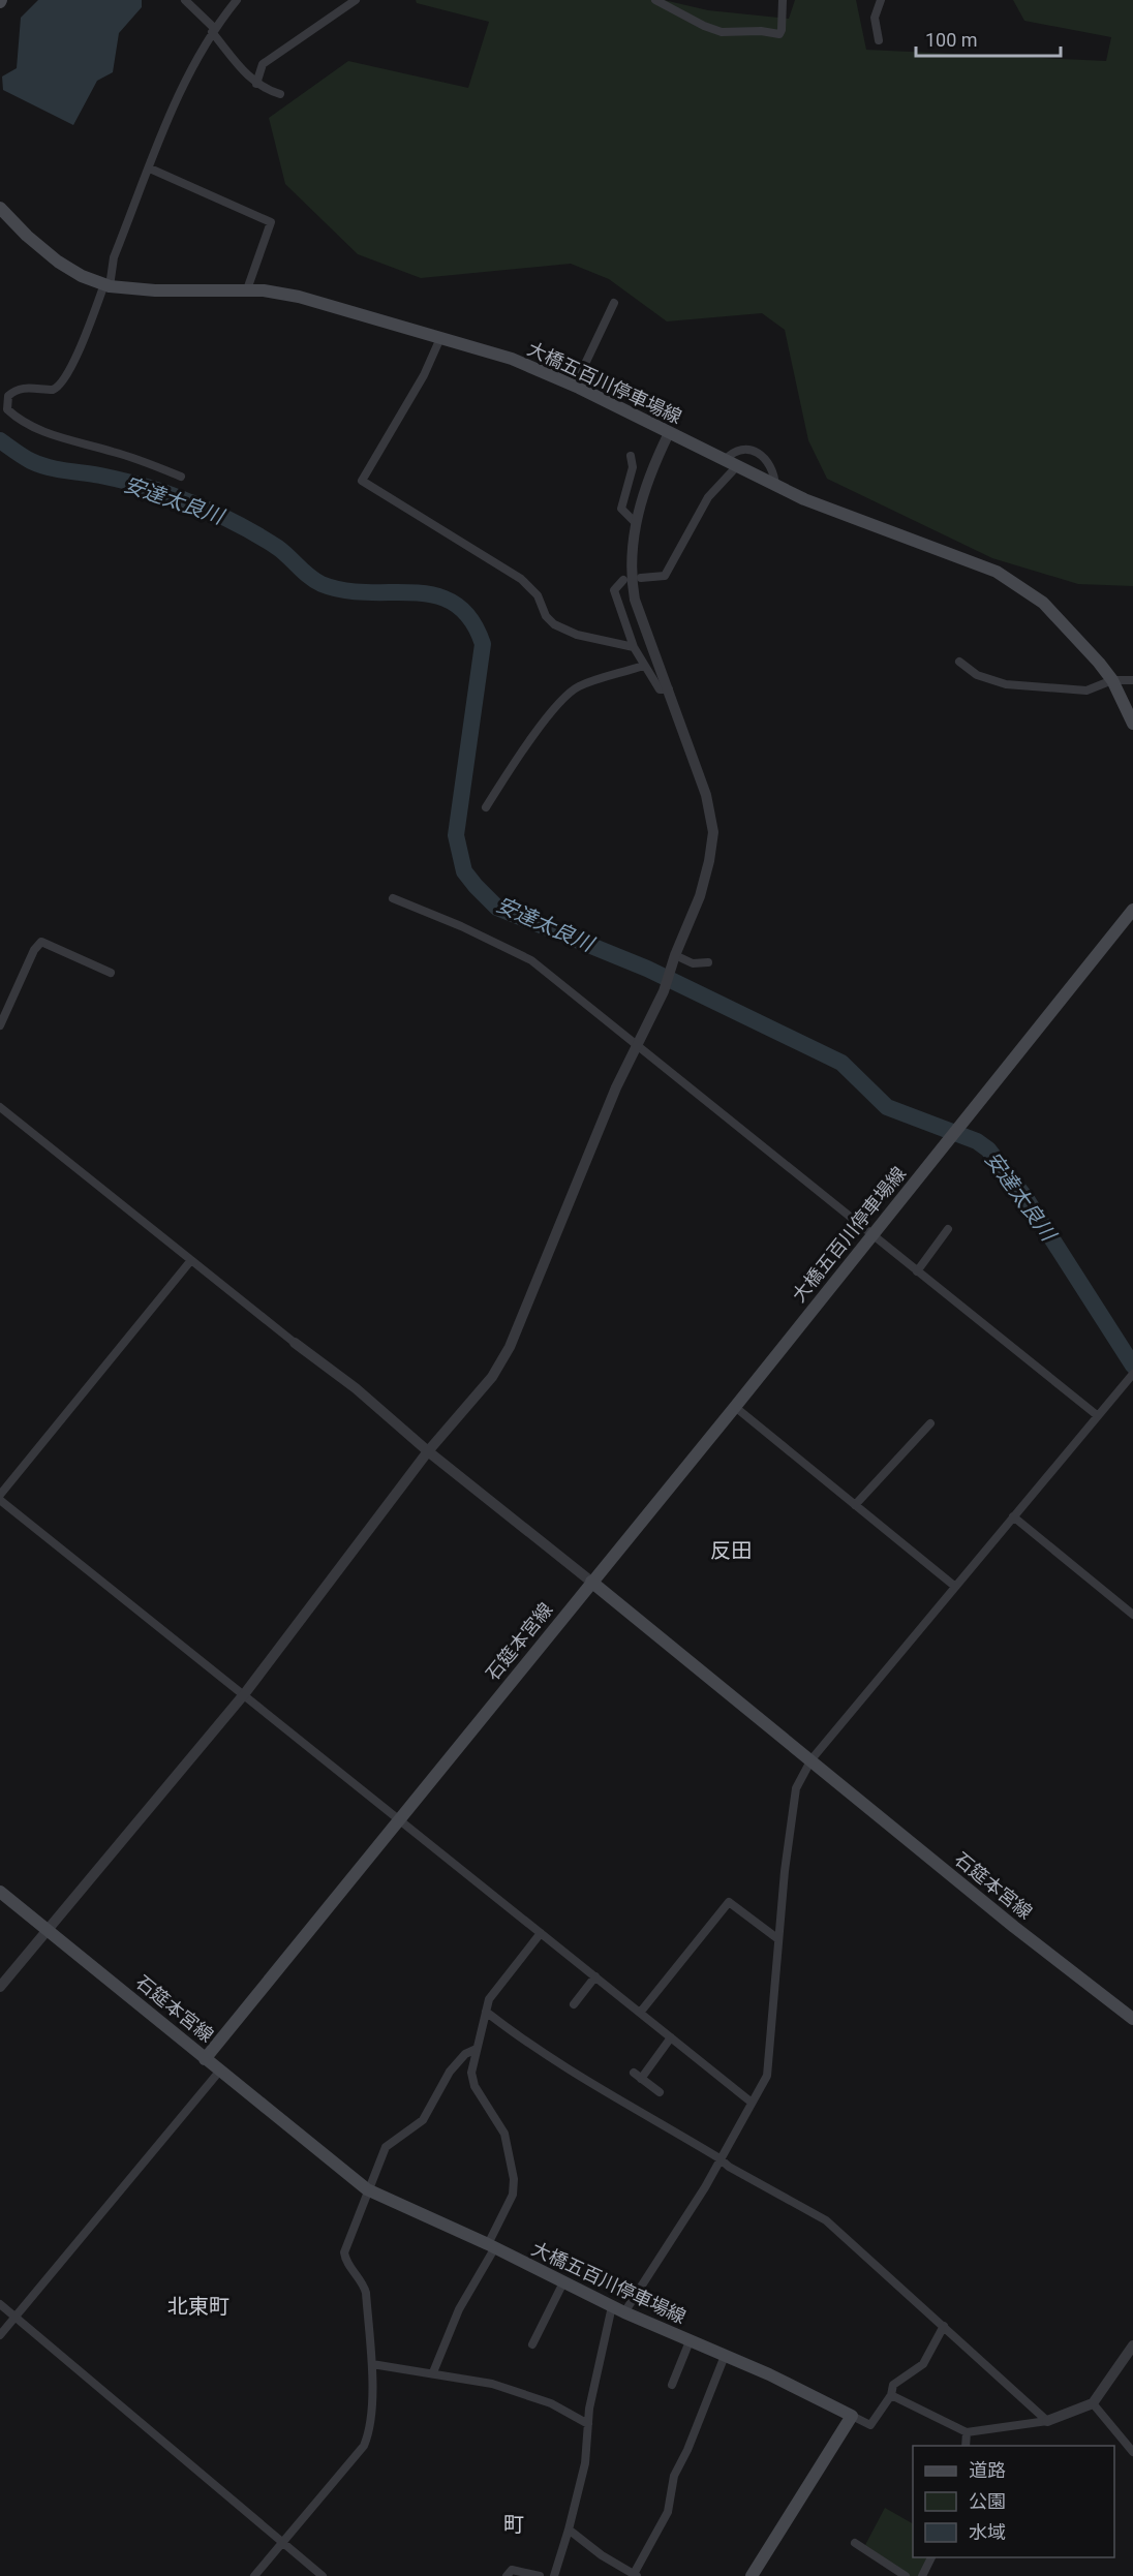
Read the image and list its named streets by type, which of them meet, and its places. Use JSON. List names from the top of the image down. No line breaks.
{"streets":{"main road":["大橋五百川停車場線","石筵本宮線"]},"crossings":[["大橋五百川停車場線","石筵本宮線"]],"districts":["反田","北東町","町"],"water":["安達太良川"],"legend":["道路","公園","水域"],"scale_bar":"100 m"}
